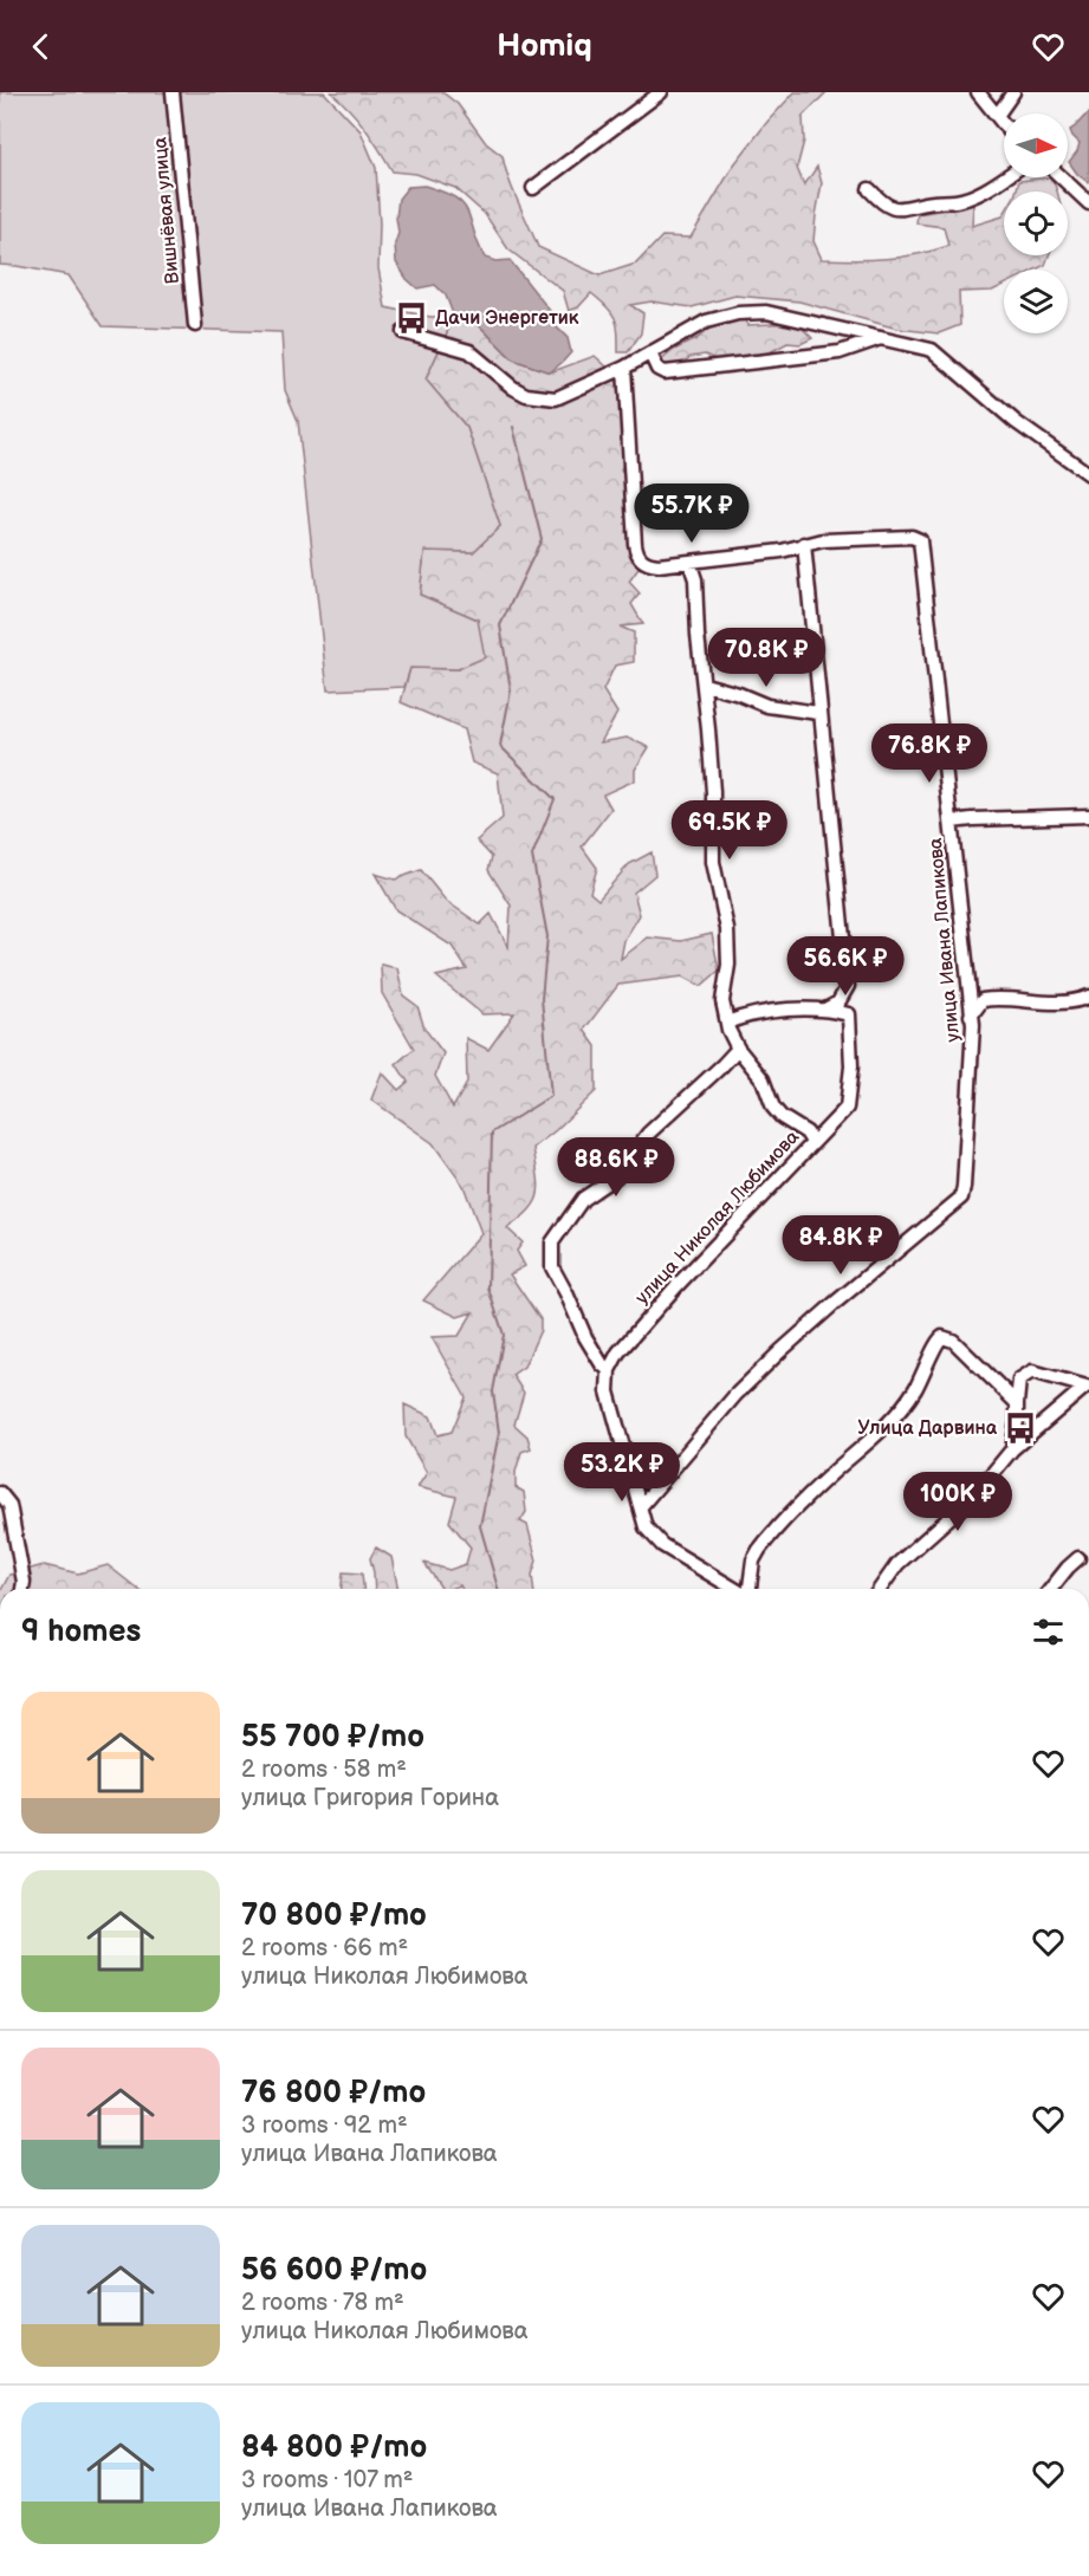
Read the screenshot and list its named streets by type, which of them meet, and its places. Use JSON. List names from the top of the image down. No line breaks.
{"streets":{"street":["Вишнёвая улица","улица Ивана Лапикова","улица Николая Любимова"]},"places":{"bus stop":["Дачи Энергетик","Улица Дарвина"]},"north":"right","page":{"header":"Homiq","price":["55.7K ₽","70.8K ₽","76.8K ₽","69.5K ₽","56.6K ₽","88.6K ₽","84.8K ₽","53.2K ₽","100K ₽"],"heading":"9 homes","list":[{"name":"55 700 ₽/mo","note":"2 rooms · 58 m² · улица Григория Горина"},{"name":"70 800 ₽/mo","note":"2 rooms · 66 m² · улица Николая Любимова"},{"name":"76 800 ₽/mo","note":"3 rooms · 92 m² · улица Ивана Лапикова"},{"name":"56 600 ₽/mo","note":"2 rooms · 78 m² · улица Николая Любимова"},{"name":"84 800 ₽/mo","note":"3 rooms · 107 m² · улица Ивана Лапикова"}]}}
